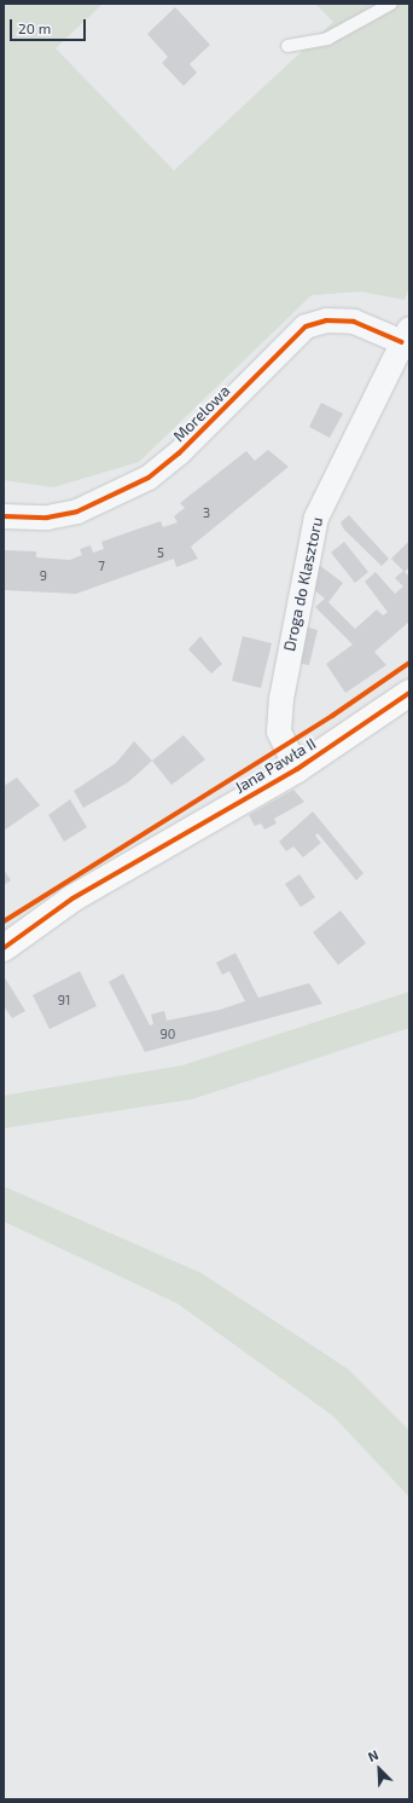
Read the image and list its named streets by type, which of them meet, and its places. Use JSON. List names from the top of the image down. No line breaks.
{"streets":{"street":["Morelowa","Droga do Klasztoru","Jana Pawła II"]},"crossings":[["Morelowa","Droga do Klasztoru"],["Droga do Klasztoru","Jana Pawła II"]],"house_numbers":["3","5","7","9","91","90"],"scale_bar":"20 m","north":"top left"}
